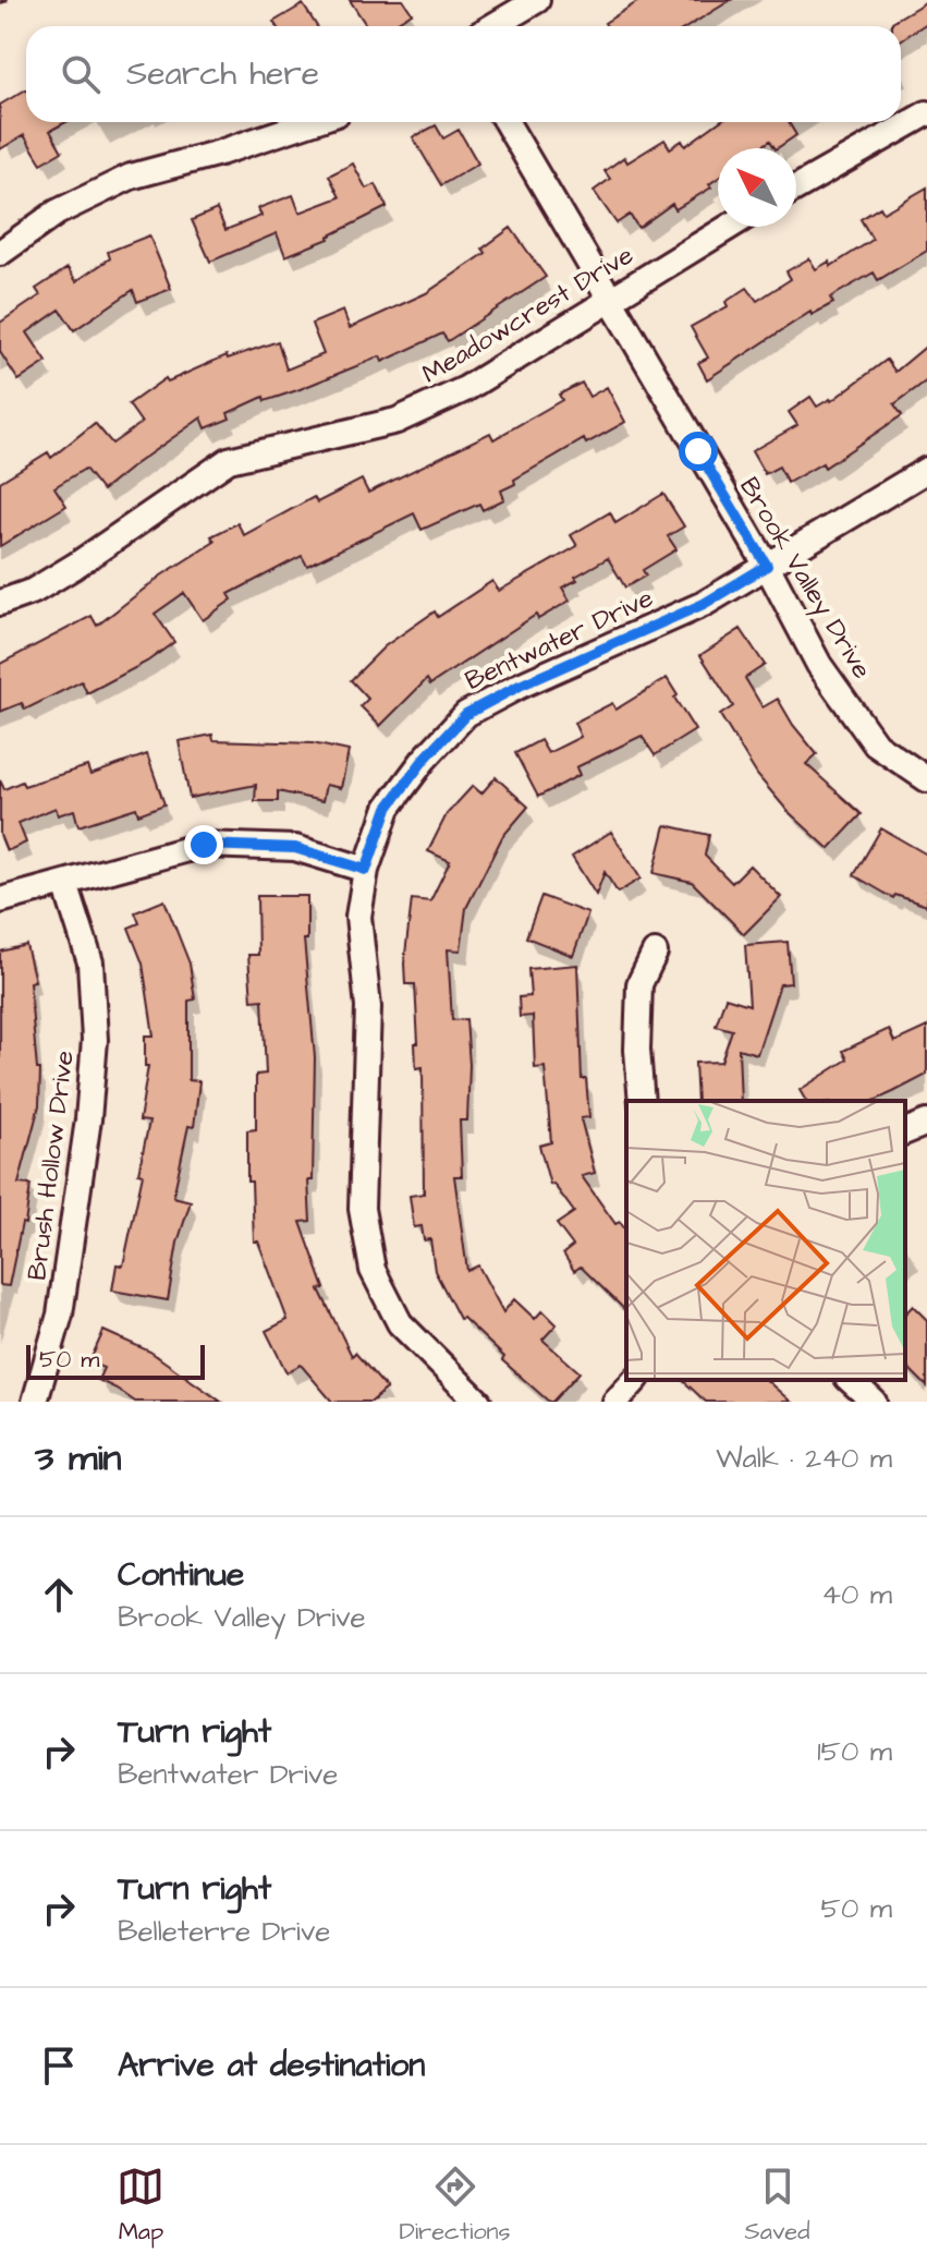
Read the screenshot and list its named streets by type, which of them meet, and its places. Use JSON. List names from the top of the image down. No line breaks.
{"streets":{"street":["Meadowcrest Drive","Brook Valley Drive","Bentwater Drive","Brush Hollow Drive"]},"crossings":[["Meadowcrest Drive","Brook Valley Drive"],["Brook Valley Drive","Bentwater Drive"]],"scale_bar":"50 m","north":"top left","page":{"search":"Search here","scale":"50 m","heading":["3 min","Walk · 240 m"],"list":[["Continue","Brook Valley Drive","40 m"],["Turn right","Bentwater Drive","150 m"],["Turn right","Belleterre Drive","50 m"],"Arrive at destination"],"nav":["Map","Directions","Saved"]}}
